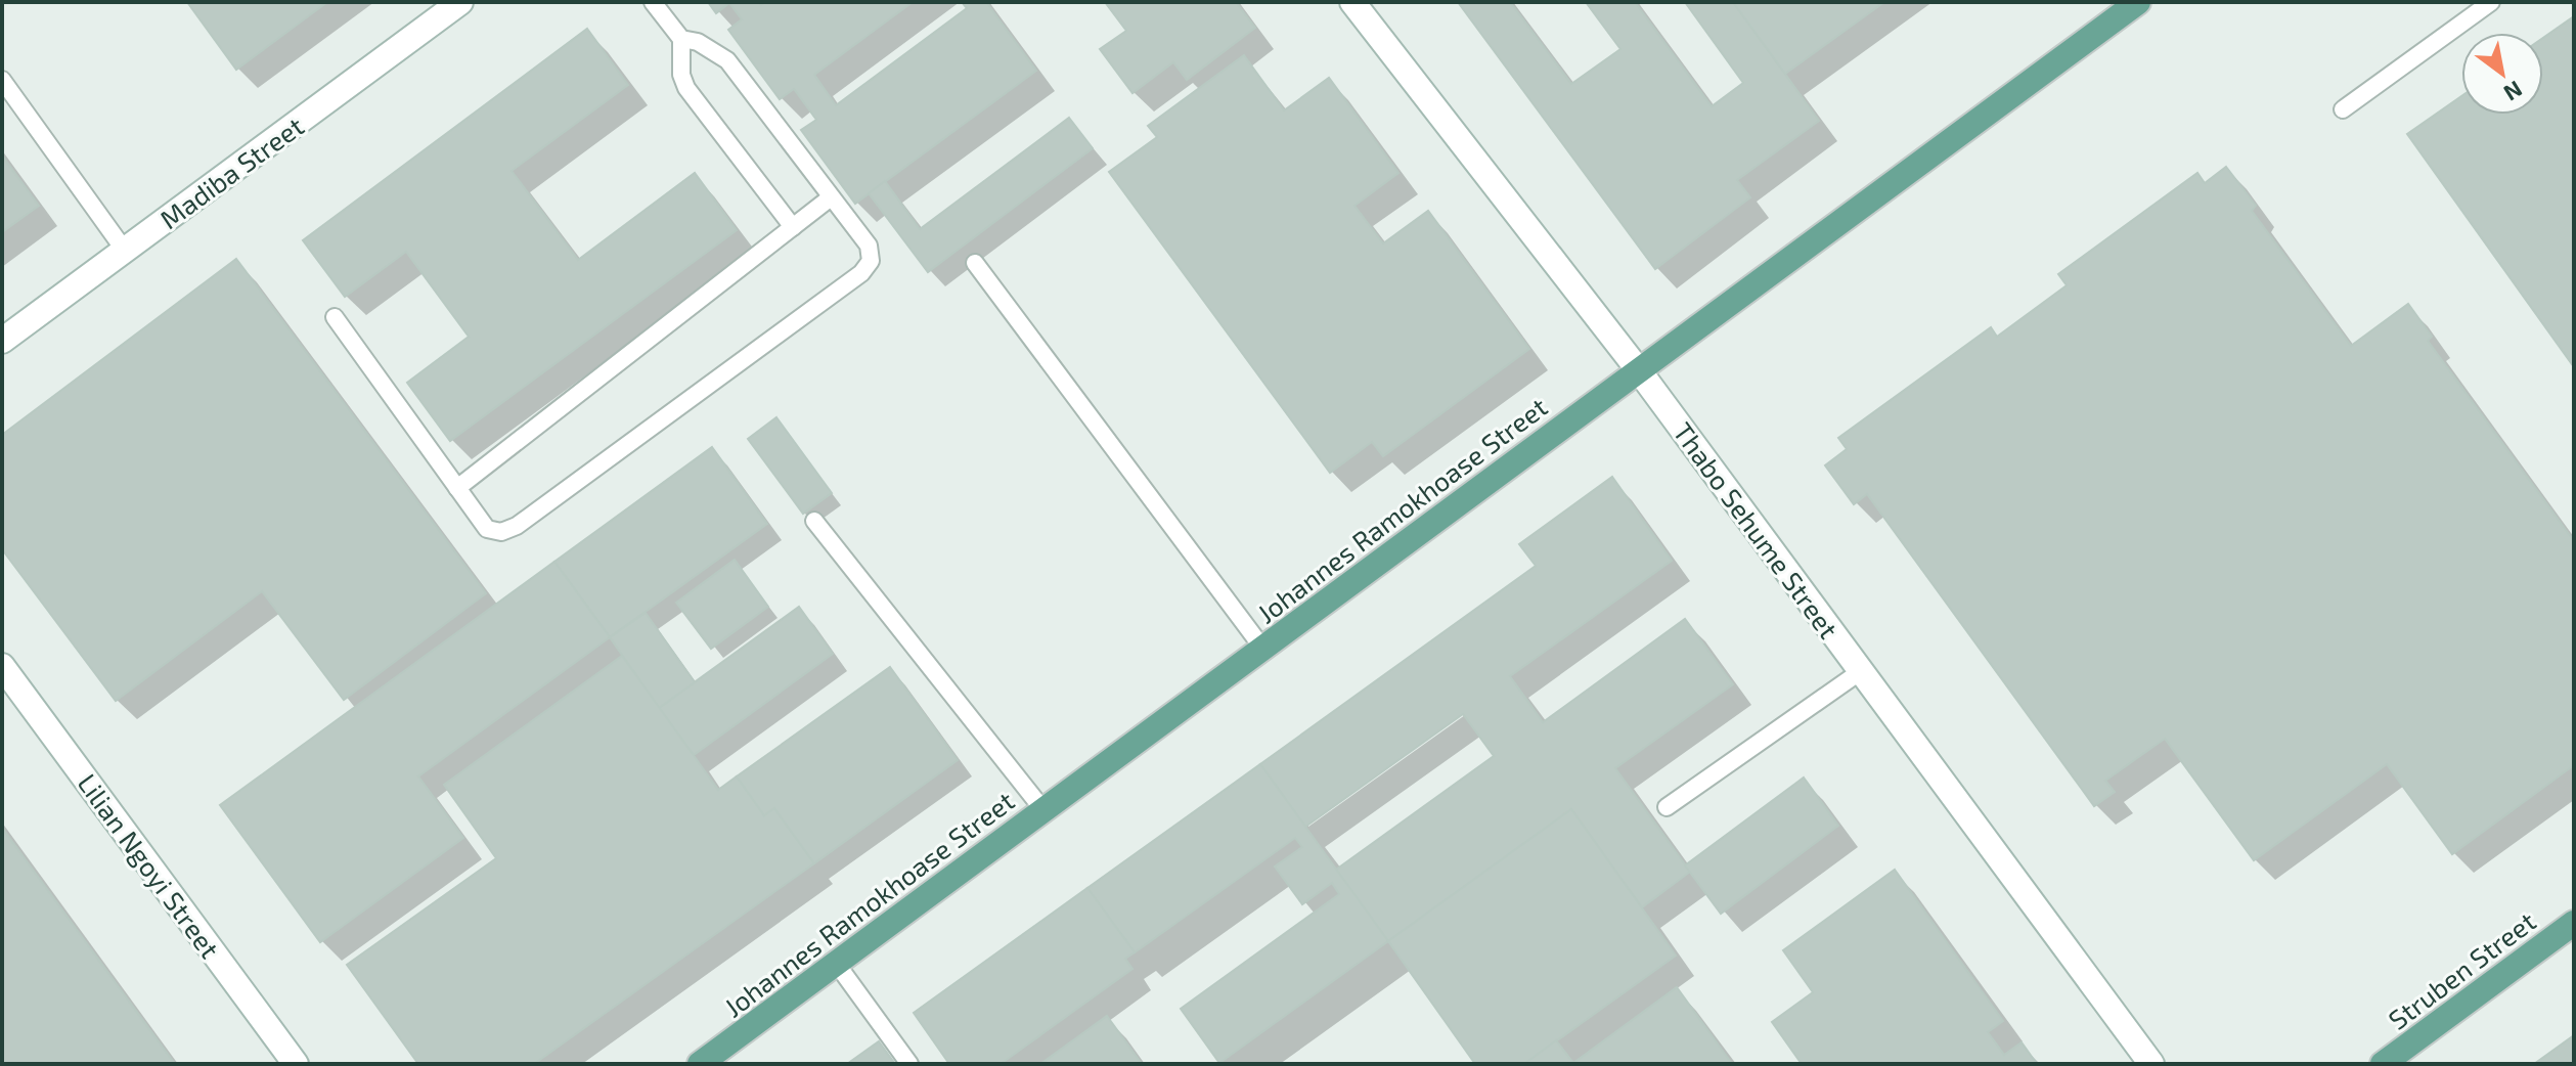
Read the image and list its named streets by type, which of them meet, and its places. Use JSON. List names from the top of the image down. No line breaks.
{"streets":{"main road":["Madiba Street","Johannes Ramokhoase Street","Thabo Sehume Street","Lilian Ngoyi Street","Struben Street"]},"crossings":[["Johannes Ramokhoase Street","Thabo Sehume Street"]],"north":"bottom right"}
